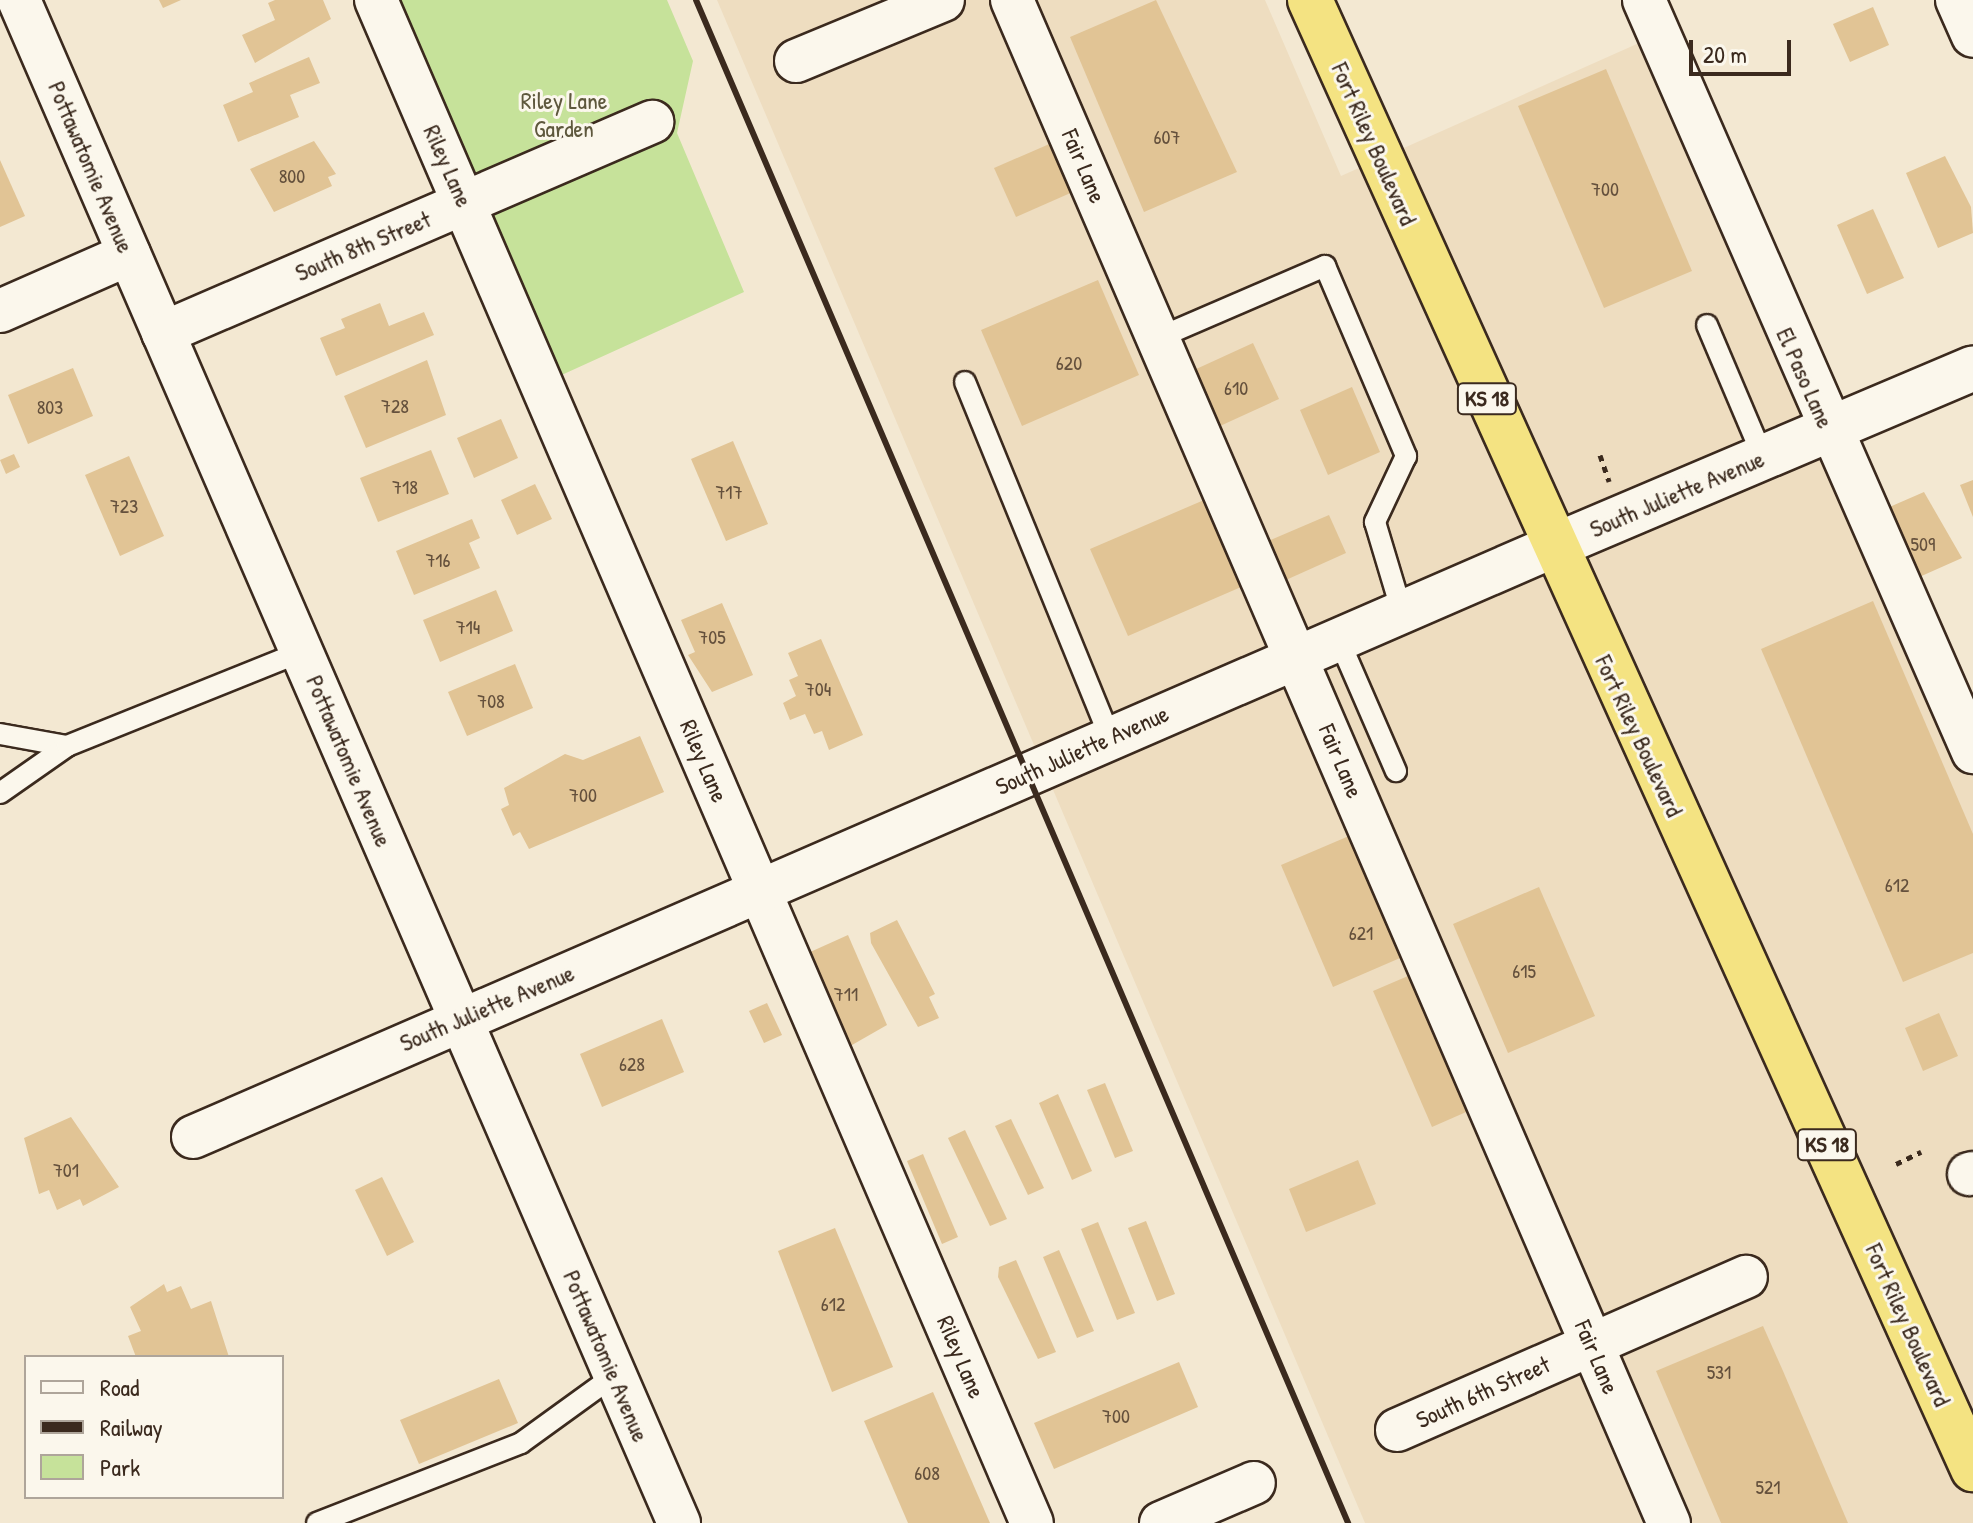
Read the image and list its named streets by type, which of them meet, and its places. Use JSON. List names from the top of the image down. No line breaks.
{"streets":{"highway":["Fort Riley Boulevard","KS 18"],"street":["Riley Lane","Fair Lane","Pottawatomie Avenue","South 8th Street","El Paso Lane","South Juliette Avenue","South 6th Street"]},"crossings":[["Fort Riley Boulevard","South Juliette Avenue"],["Riley Lane","South 8th Street"],["Riley Lane","South Juliette Avenue"],["Fair Lane","South Juliette Avenue"],["Fair Lane","South 6th Street"],["Pottawatomie Avenue","South 8th Street"],["Pottawatomie Avenue","South Juliette Avenue"],["El Paso Lane","South Juliette Avenue"]],"parks":["Riley Lane Garden"],"house_numbers":["607","800","700","620","610","728","803","718","717","723","509","716","714","705","704","708","700","612","621","615","711","628","701","612","531","700","608","521"],"legend":["Road","Railway","Park"],"scale_bar":"20 m"}
